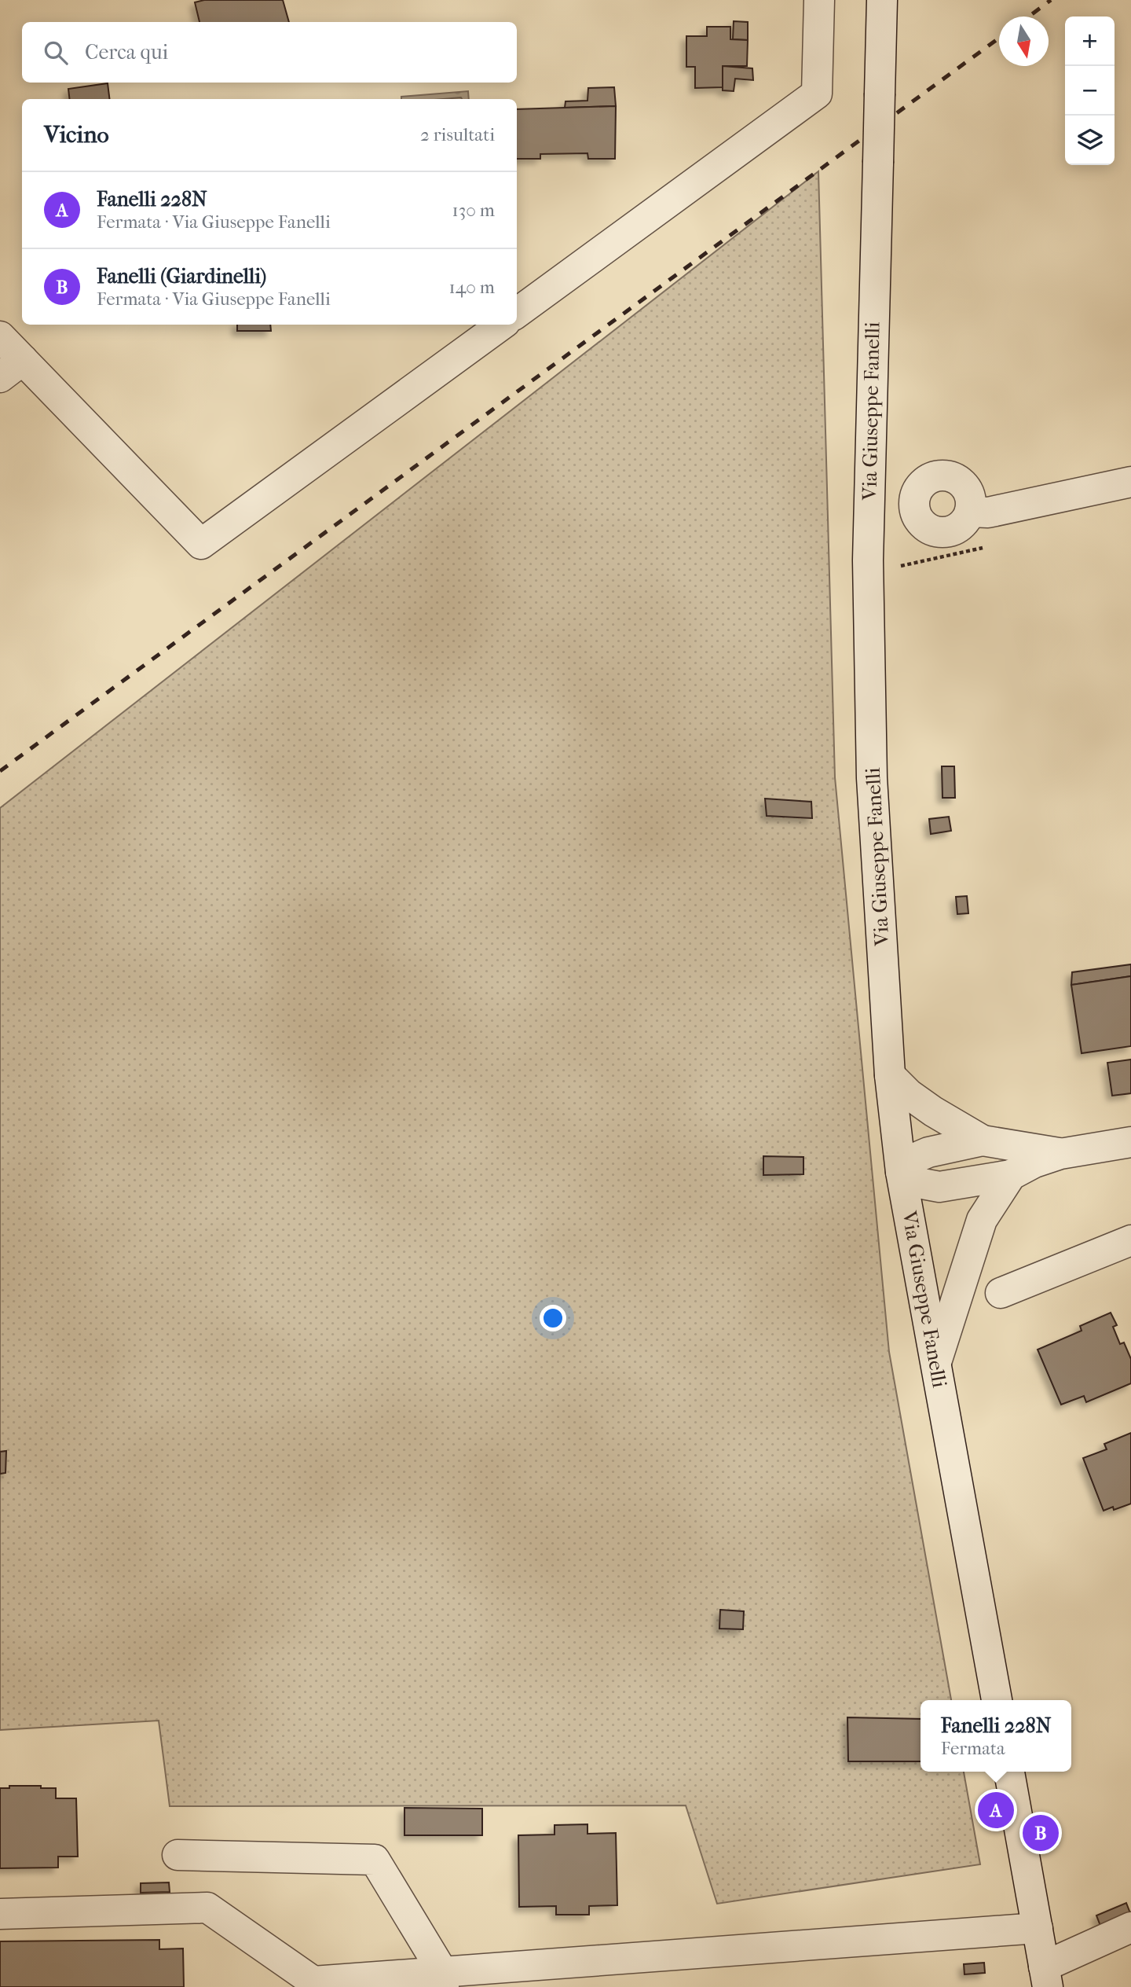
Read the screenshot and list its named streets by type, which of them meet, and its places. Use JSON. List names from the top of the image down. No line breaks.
{"streets":{"street":["Via Giuseppe Fanelli"]},"north":"bottom","page":{"map_buttons":["+","−"],"search":"Cerca qui","heading":["Vicino","2 risultati"],"list":[{"mark":"A","name":"Fanelli 228N","note":"Fermata · Via Giuseppe Fanelli","value":"130 m"},{"mark":"B","name":"Fanelli (Giardinelli)","note":"Fermata · Via Giuseppe Fanelli","value":"140 m"}],"popup":["Fanelli 228N","Fermata"],"pins":["A","B"]}}
